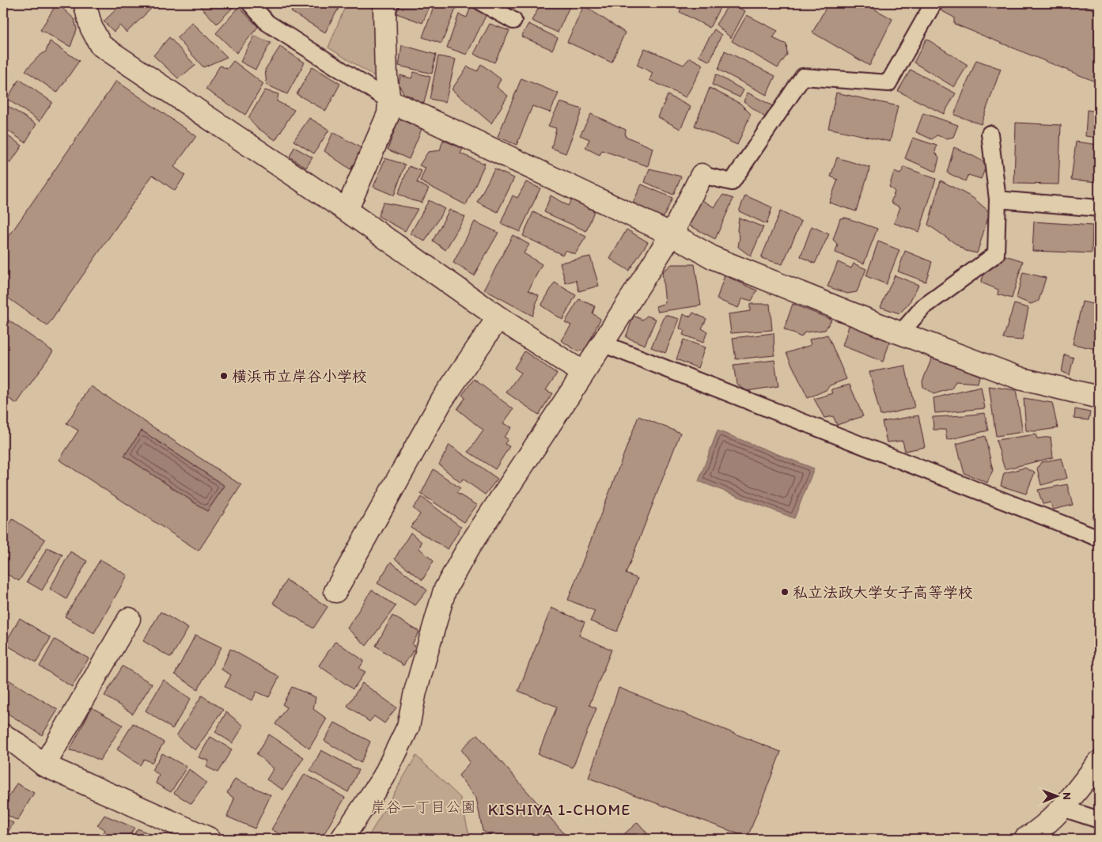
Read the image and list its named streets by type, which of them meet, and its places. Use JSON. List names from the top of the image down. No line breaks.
{"districts":["KISHIYA 1-CHOME"],"parks":["岸谷一丁目公園"],"places":["横浜市立岸谷小学校","私立法政大学女子高等学校"],"north":"right"}
